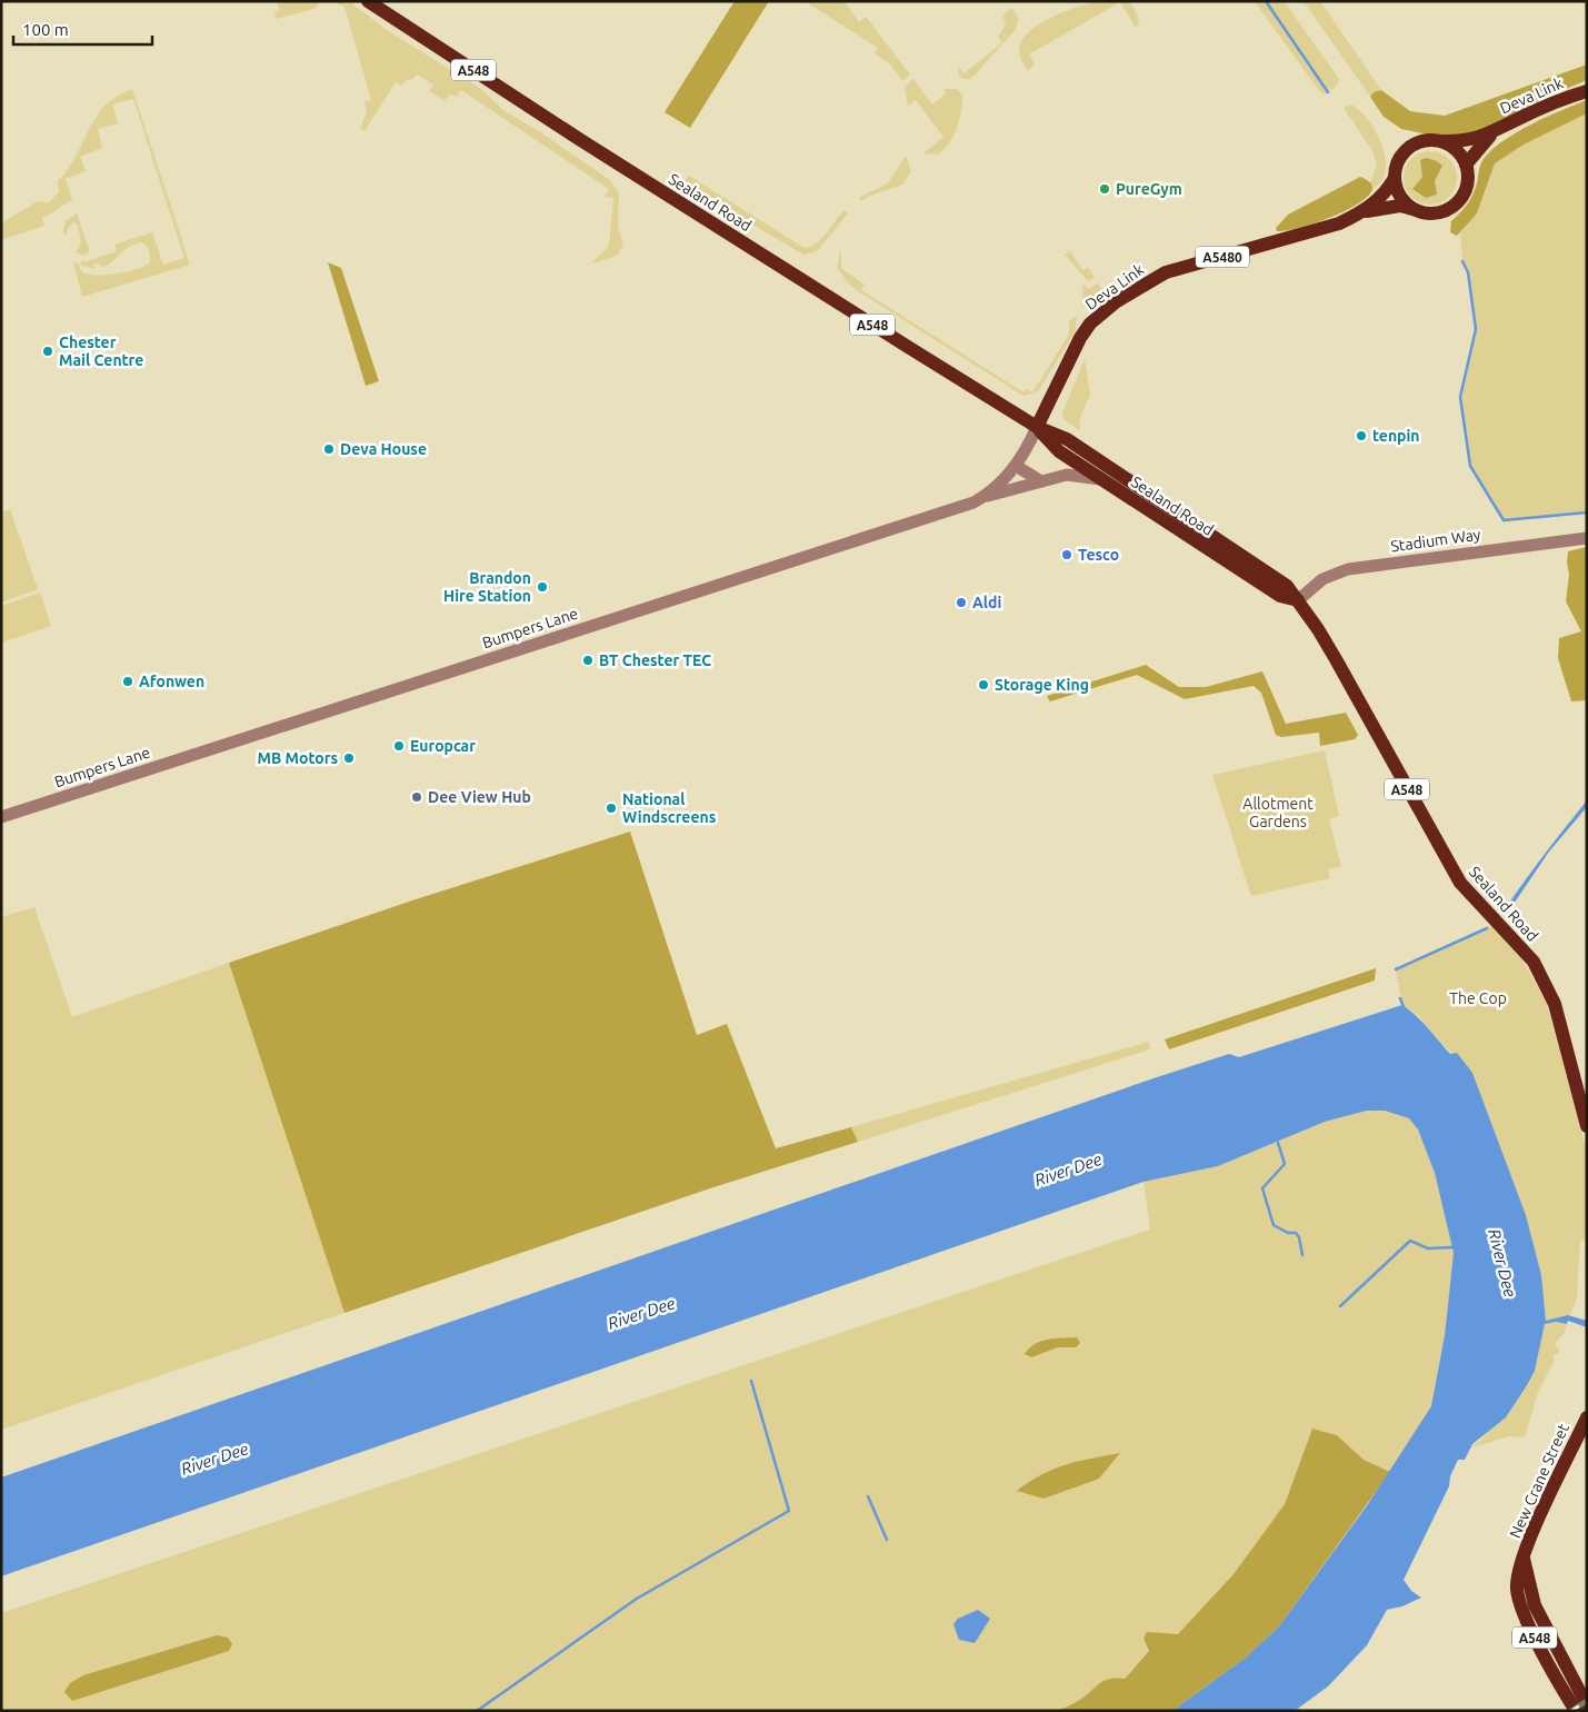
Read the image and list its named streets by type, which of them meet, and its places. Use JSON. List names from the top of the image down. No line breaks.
{"streets":{"main road":["A548","Deva Link","Sealand Road","A5480","New Crane Street"],"street":["Stadium Way","Bumpers Lane"]},"crossings":[["Deva Link","Sealand Road"],["Deva Link","A5480"],["Deva Link","Bumpers Lane"],["Sealand Road","Stadium Way"],["Sealand Road","Bumpers Lane"]],"water":["River Dee"],"parks":["Allotment Gardens","The Cop"],"places":["PureGym","Chester Mail Centre","tenpin","Deva House","Tesco","Brandon Hire Station","Aldi","BT Chester TEC","Afonwen","Storage King","Europcar","MB Motors","Dee View Hub","National Windscreens"],"scale_bar":"100 m"}
